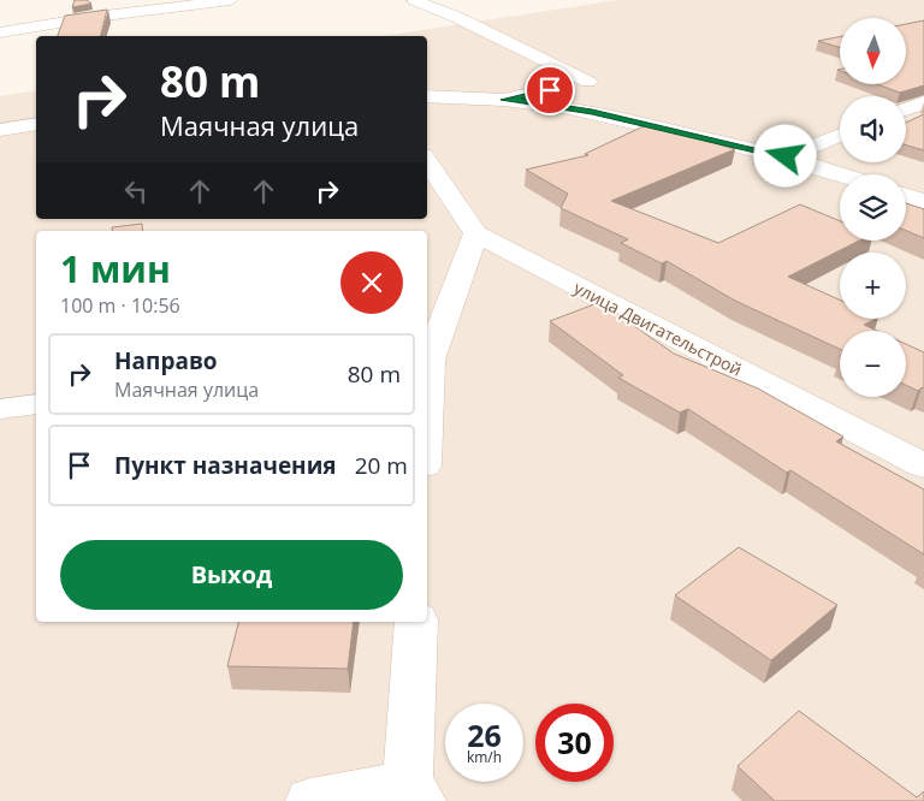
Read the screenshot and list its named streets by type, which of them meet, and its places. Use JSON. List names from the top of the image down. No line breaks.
{"streets":{"street":["улица Двигательстрой"]},"north":"bottom","page":{"map_buttons":["+","−"],"turn":["80 m","Маячная улица"],"heading":["1 мин","100 m · 10:56"],"list":[{"name":"Направо","note":"Маячная улица","value":"80 m"},{"name":"Пункт назначения","value":"20 m"}],"buttons":"Выход","speed":"26 km/h","limit":"30"}}
